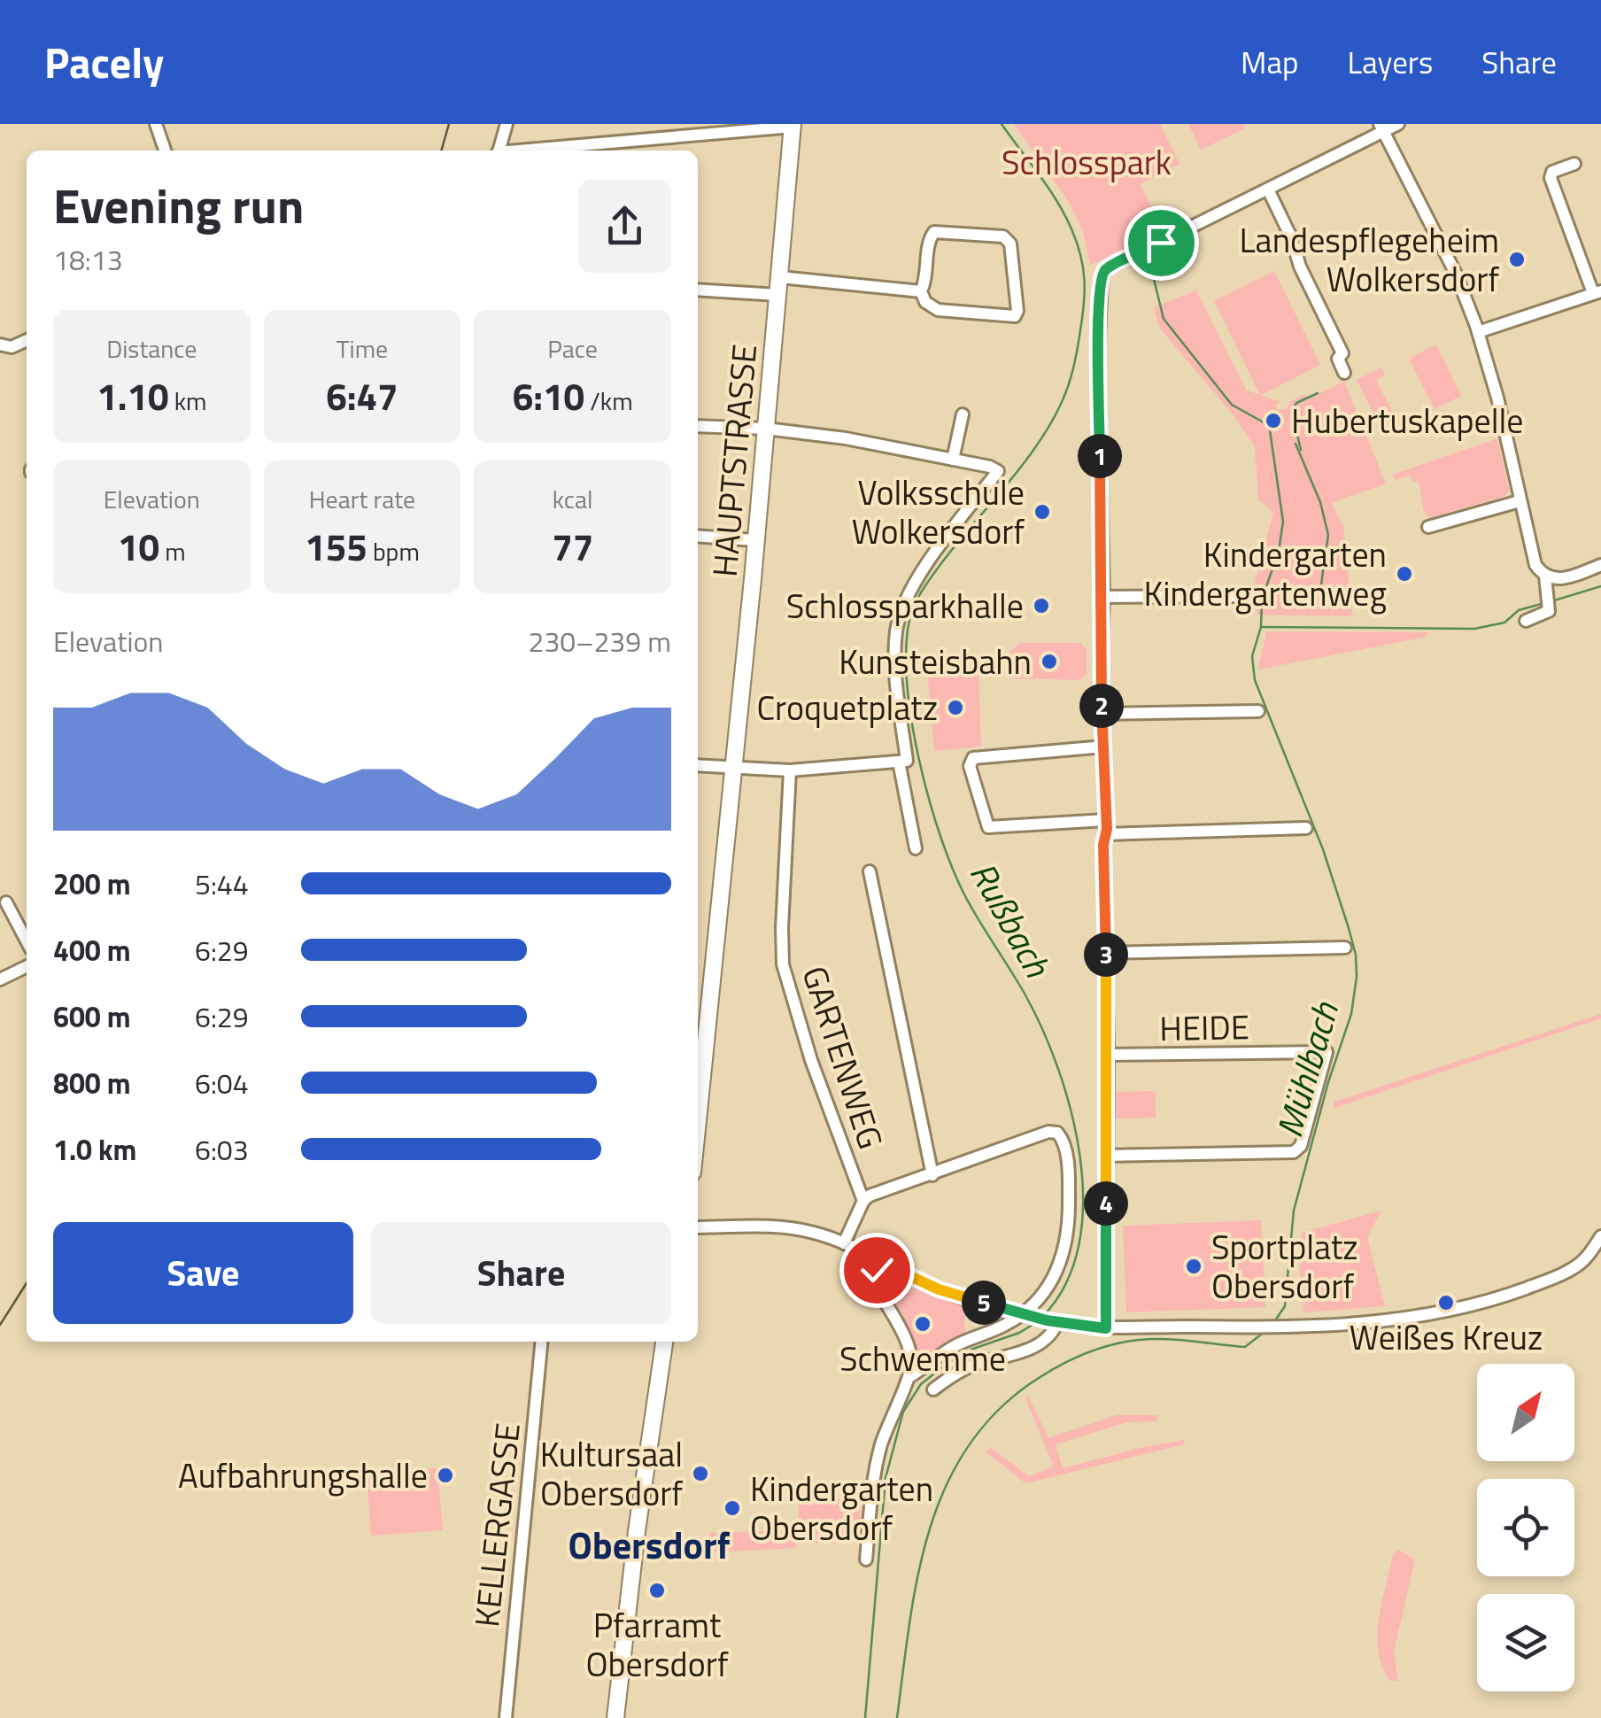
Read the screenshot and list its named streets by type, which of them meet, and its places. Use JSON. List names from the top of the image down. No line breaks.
{"streets":{"main road":["HAUPTSTRASSE"],"street":["HEIDE","GARTENWEG","KELLERGASSE"]},"districts":["Obersdorf"],"water":["Rußbach","Mühlbach"],"parks":["Schlosspark"],"places":["Landespflegeheim Wolkersdorf","Hubertuskapelle","Volksschule Wolkersdorf","Kindergarten Kindergartenweg","Schlossparkhalle","Kunsteisbahn","Croquetplatz","Sportplatz Obersdorf","Weißes Kreuz","Schwemme","Kultursaal Obersdorf","Aufbahrungshalle","Kindergarten Obersdorf","Pfarramt Obersdorf"],"north":"top right","page":{"header":"Pacely","nav":["Map","Layers","Share"],"heading":["Evening run","18:13"],"stats":[["Distance","1.10 km"],["Time","6:47"],["Pace","6:10 /km"],["Elevation","10 m"],["Heart rate","155 bpm"],["kcal","77"]],"pins":["1","2","3","4","5"],"chart":["Elevation","230–239 m"],"list":[{"name":"200 m","note":"5:44"},{"name":"400 m","note":"6:29"},{"name":"600 m","note":"6:29"},{"name":"800 m","note":"6:04"},{"name":"1.0 km","note":"6:03"}],"buttons":["Save","Share"]}}
